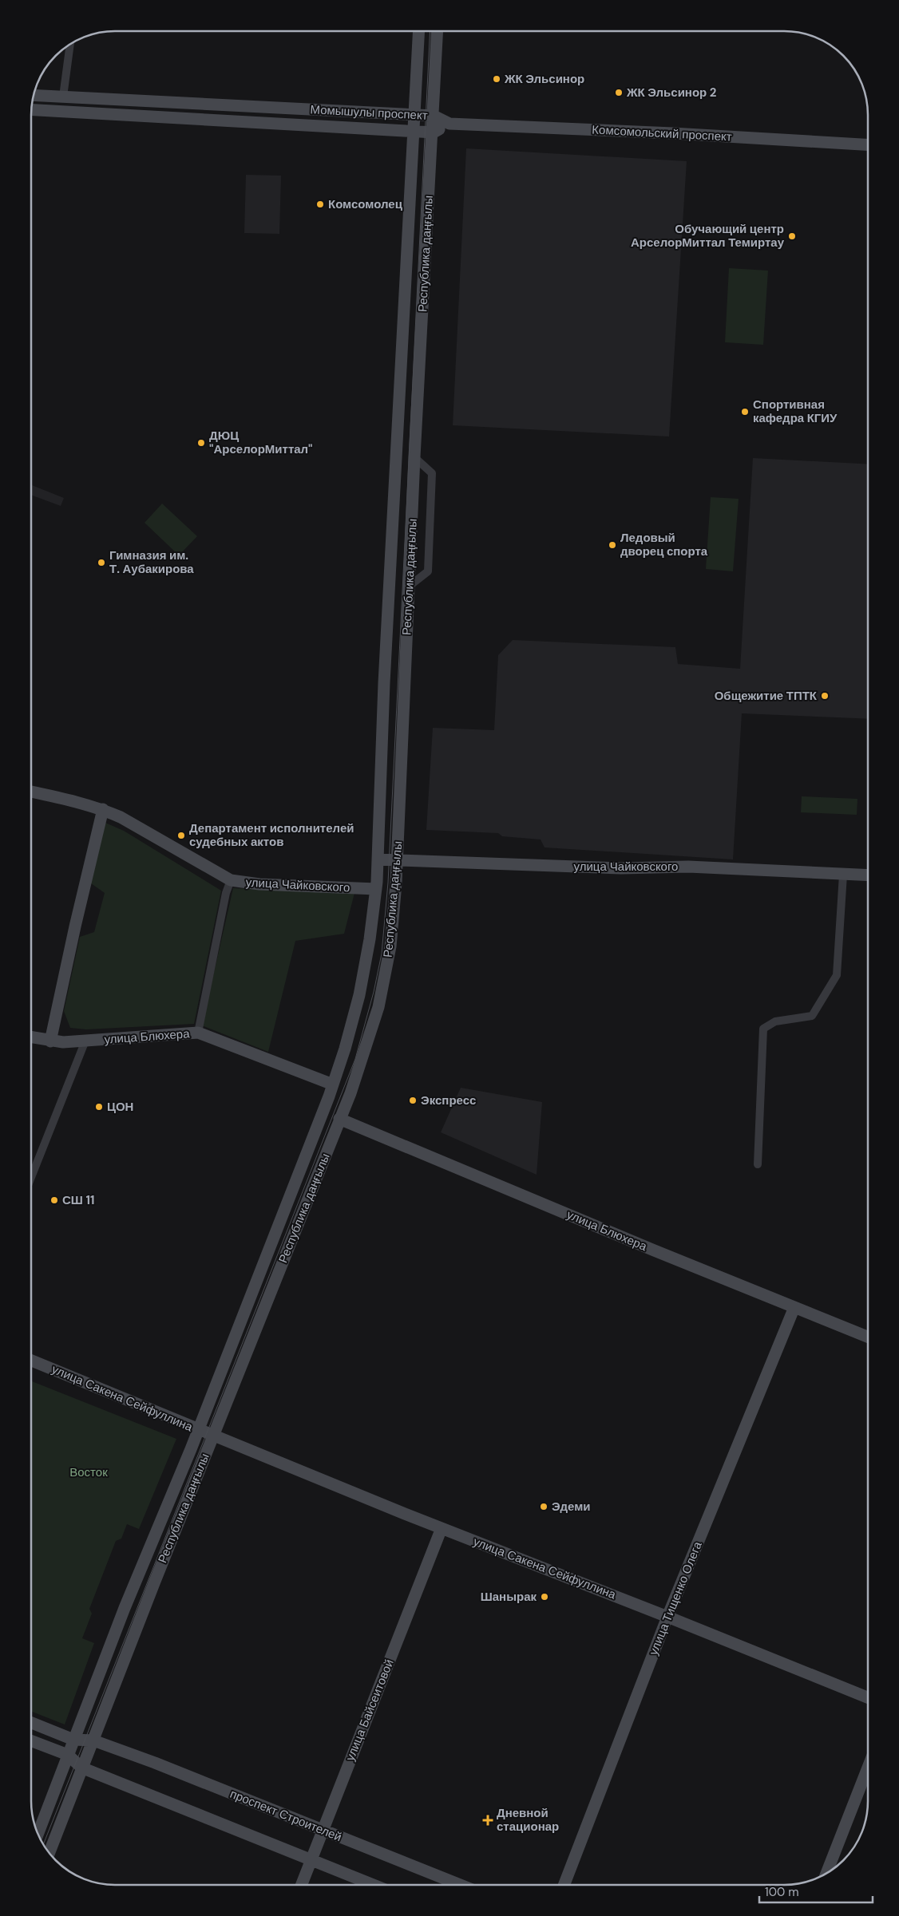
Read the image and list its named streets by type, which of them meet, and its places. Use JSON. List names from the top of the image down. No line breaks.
{"streets":{"street":["Момышулы проспект","Комсомольский проспект","Республика даңғылы","улица Чайковского","улица Блюхера","улица Сакена Сейфуллина","улица Тищенко Олега","улица Байсеитовой","проспект Строителей"]},"crossings":[["Момышулы проспект","Комсомольский проспект"],["Момышулы проспект","Республика даңғылы"],["Республика даңғылы","улица Чайковского"],["Республика даңғылы","улица Блюхера"],["Республика даңғылы","улица Сакена Сейфуллина"],["Республика даңғылы","проспект Строителей"],["улица Блюхера","улица Тищенко Олега"],["улица Сакена Сейфуллина","улица Тищенко Олега"],["улица Сакена Сейфуллина","улица Байсеитовой"],["улица Байсеитовой","проспект Строителей"]],"parks":["Восток"],"places":{"other":["ЖК Эльсинор","ЖК Эльсинор 2","Комсомолец","Обучающий центр АрселорМиттал Темиртау","Спортивная кафедра КГИУ","ДЮЦ \"АрселорМиттал\"","Ледовый дворец спорта","Гимназия им. Т. Аубакирова","Общежитие ТПТК","Департамент исполнителей судебных актов","Экспресс","ЦОН","СШ 11","Эдеми","Шанырак"],"health":["Дневной стационар"]},"scale_bar":"100 m"}
